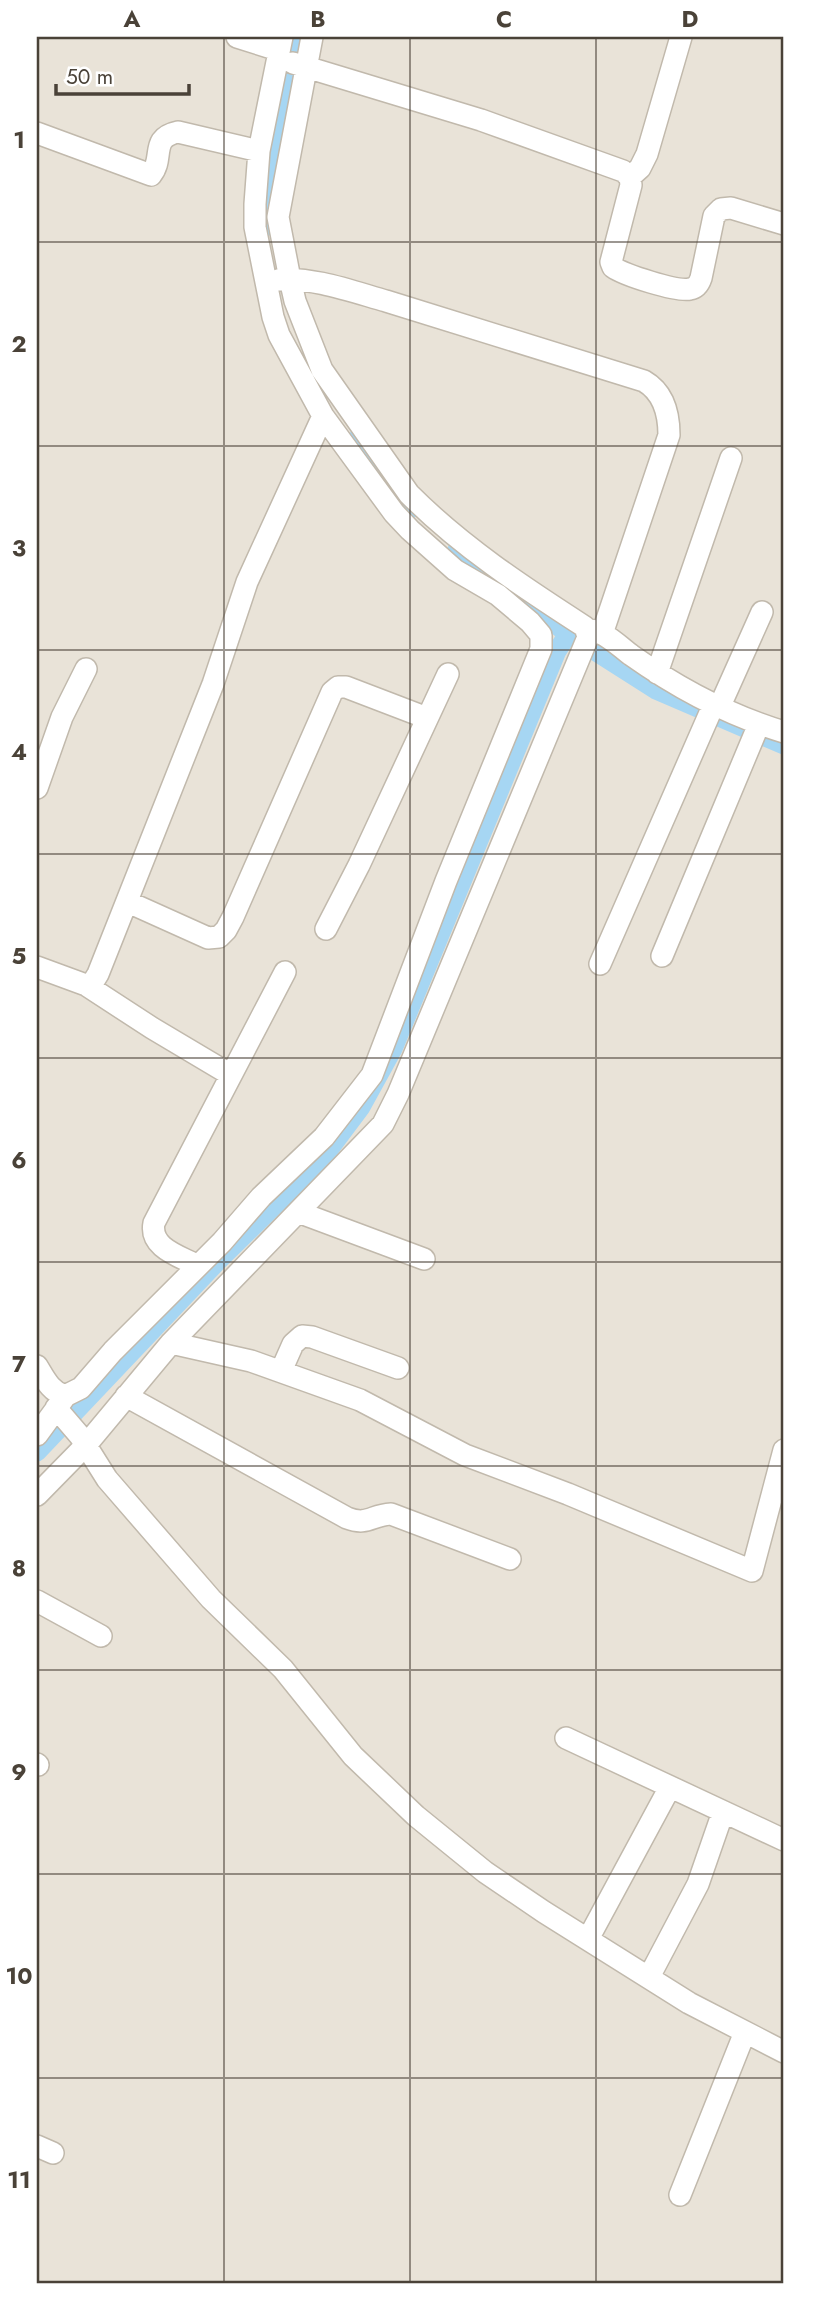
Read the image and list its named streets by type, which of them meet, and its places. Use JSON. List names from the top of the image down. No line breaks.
{"scale_bar":"50 m","grid":{"columns":["A","B","C","D"],"rows":["1","2","3","4","5","6","7","8","9","10","11"]}}
